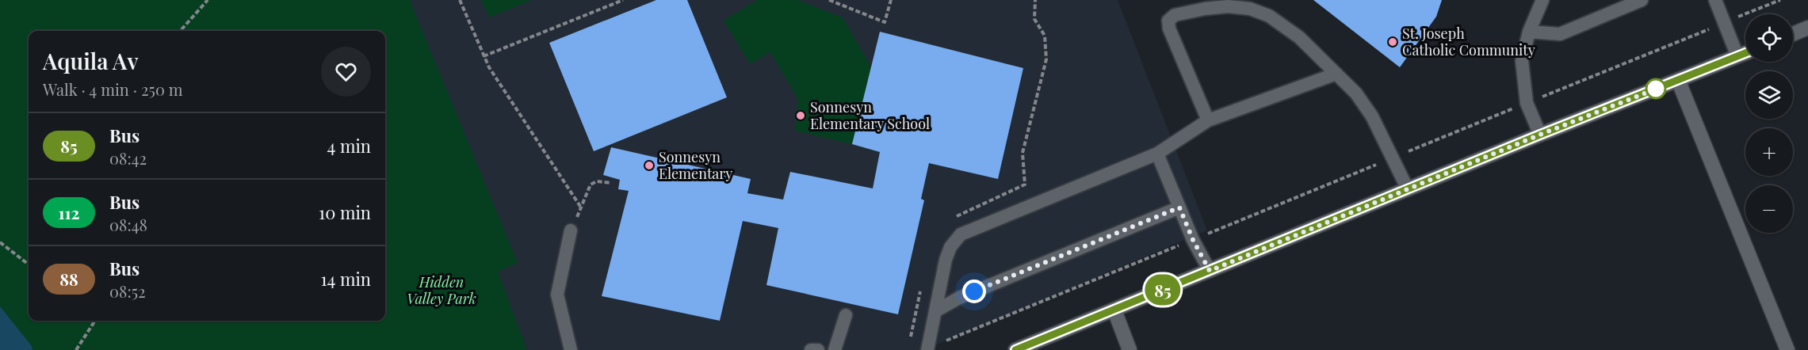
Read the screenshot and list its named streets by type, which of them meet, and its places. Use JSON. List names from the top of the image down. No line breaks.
{"parks":["Hidden Valley Park"],"places":["St. Joseph Catholic Community","Sonnesyn Elementary School","Sonnesyn Elementary"],"lines":["bus line 85"],"page":{"on_map":"85","map_buttons":["+","−"],"heading":["Aquila Av","Walk · 4 min · 250 m"],"list":[{"mark":"85","name":"Bus","note":"08:42","value":"4 min"},{"mark":"112","name":"Bus","note":"08:48","value":"10 min"},{"mark":"88","name":"Bus","note":"08:52","value":"14 min"}]}}
